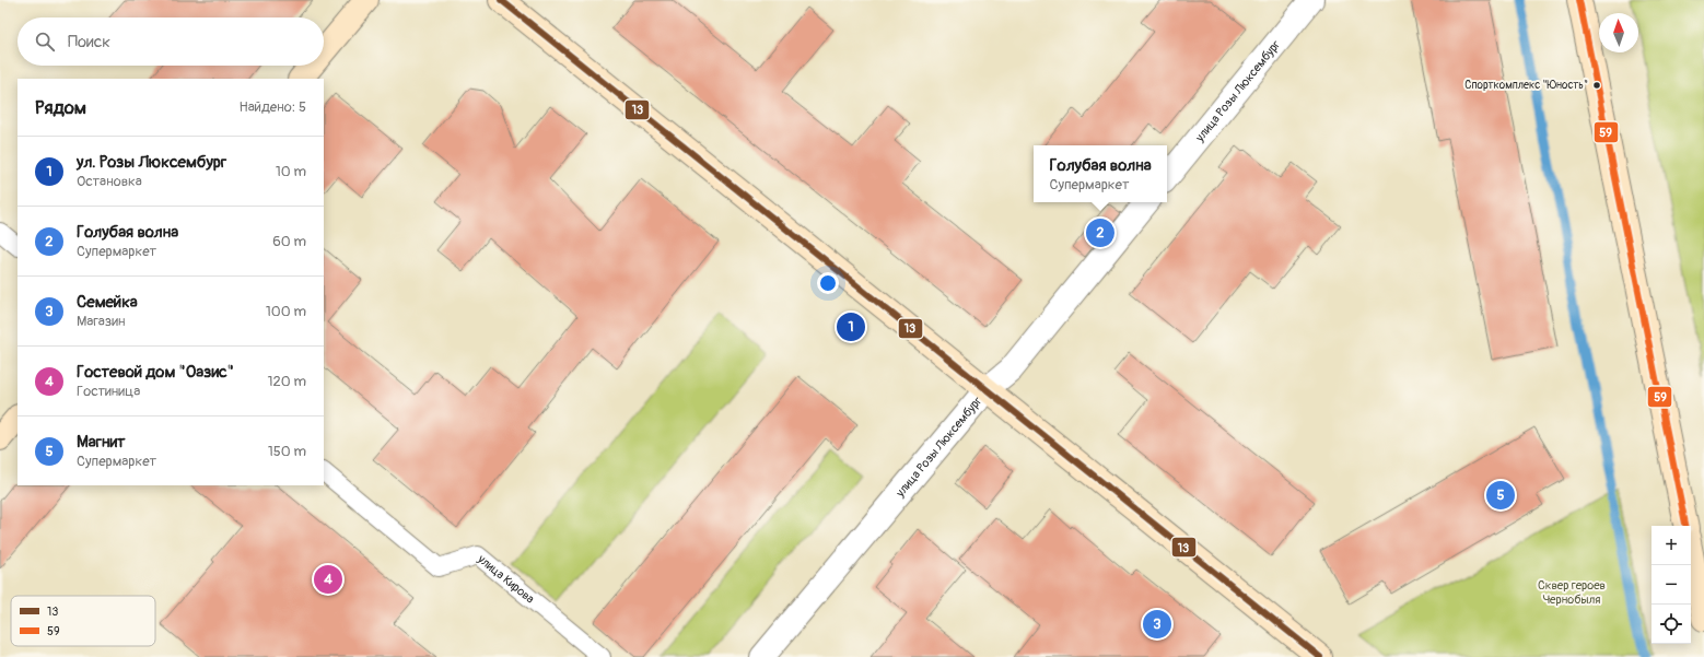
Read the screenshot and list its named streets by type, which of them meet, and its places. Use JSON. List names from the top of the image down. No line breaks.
{"streets":{"street":["улица Розы Люксембург"],"lane":["улица Кирова"]},"parks":["Сквер героев Чернобыля"],"places":["Спорткомплекс \"Юность\""],"lines":["transit line 13","transit line 59"],"legend":["13","59"],"north":"top","page":{"search":"Поиск","heading":["Рядом","Найдено: 5"],"list":[{"mark":"1","name":"ул. Розы Люксембург","note":"Остановка","value":"10 m"},{"mark":"2","name":"Голубая волна","note":"Супермаркет","value":"60 m"},{"mark":"3","name":"Семейка","note":"Магазин","value":"100 m"},{"mark":"4","name":"Гостевой дом \"Оазис\"","note":"Гостиница","value":"120 m"},{"mark":"5","name":"Магнит","note":"Супермаркет","value":"150 m"}],"popup":["Голубая волна","Супермаркет"],"pins":["2","1","5","4","3"],"map_buttons":["+","−"]}}
